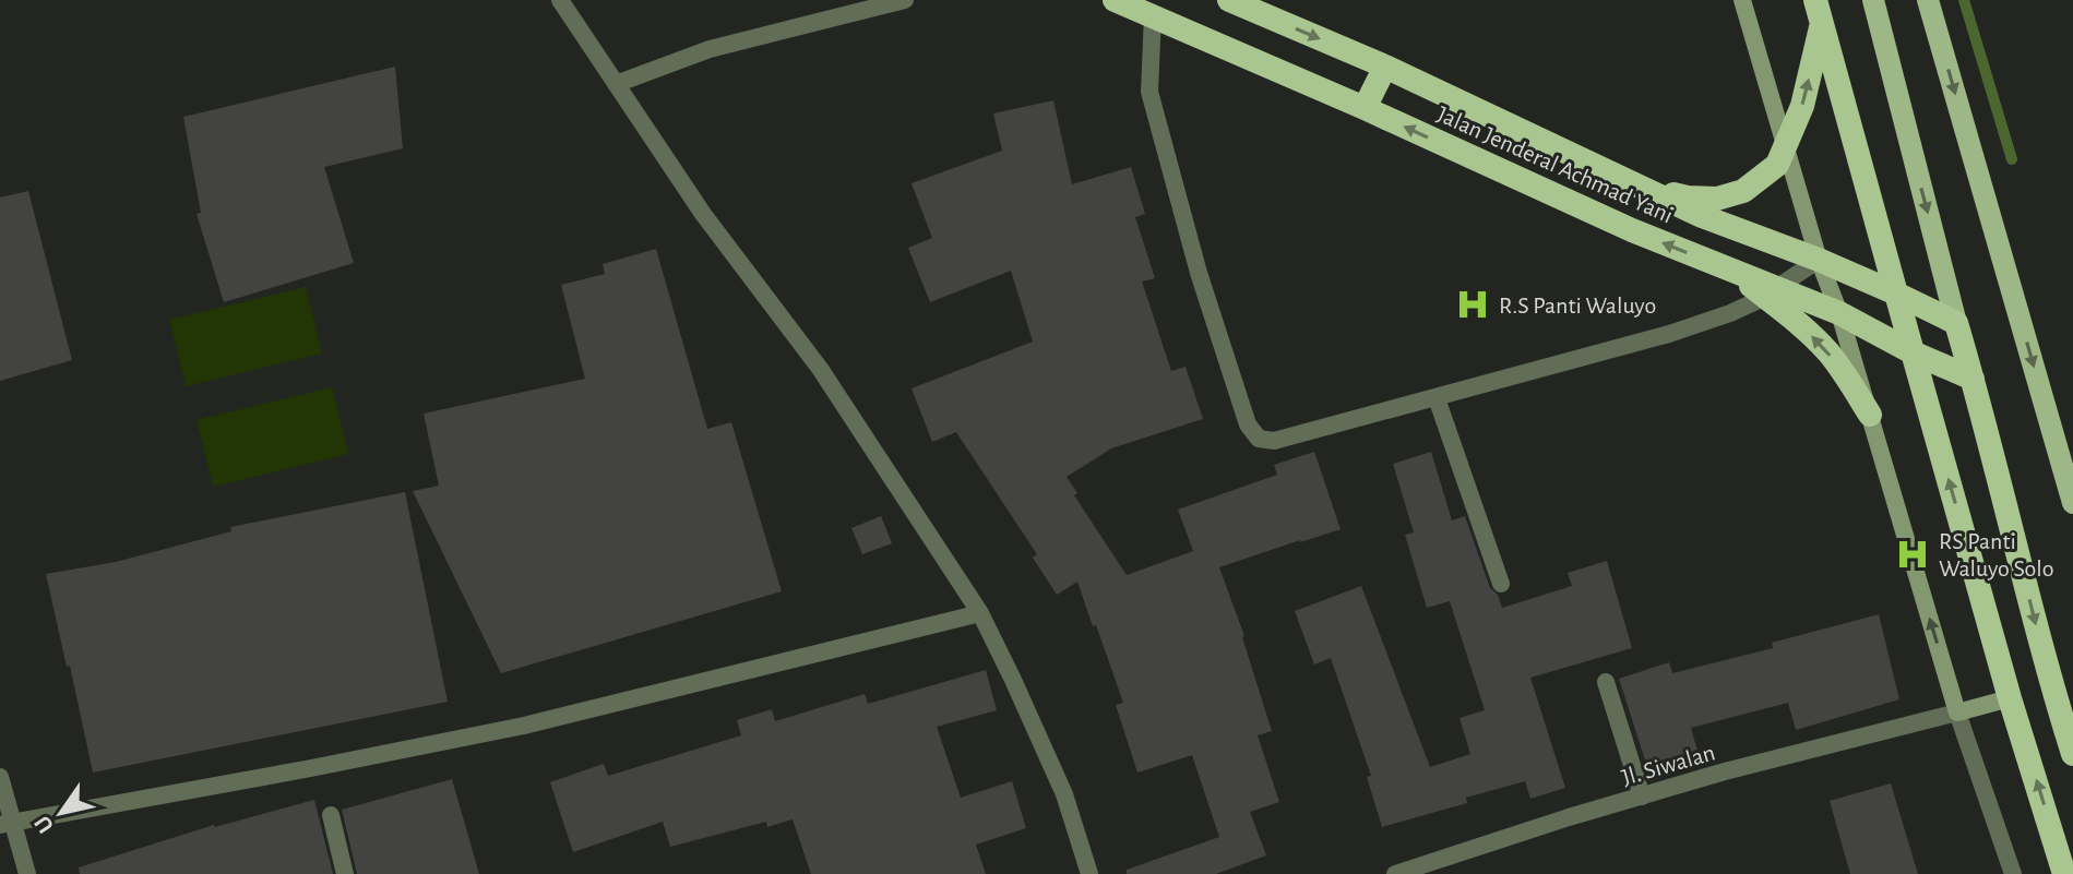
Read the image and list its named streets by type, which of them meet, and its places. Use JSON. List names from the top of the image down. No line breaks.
{"streets":{"highway":["Jalan Jenderal Achmad Yani"],"street":["Jl. Siwalan"]},"places":{"hospital":["R.S Panti Waluyo","RS Panti Waluyo Solo"]},"north":"bottom left"}
